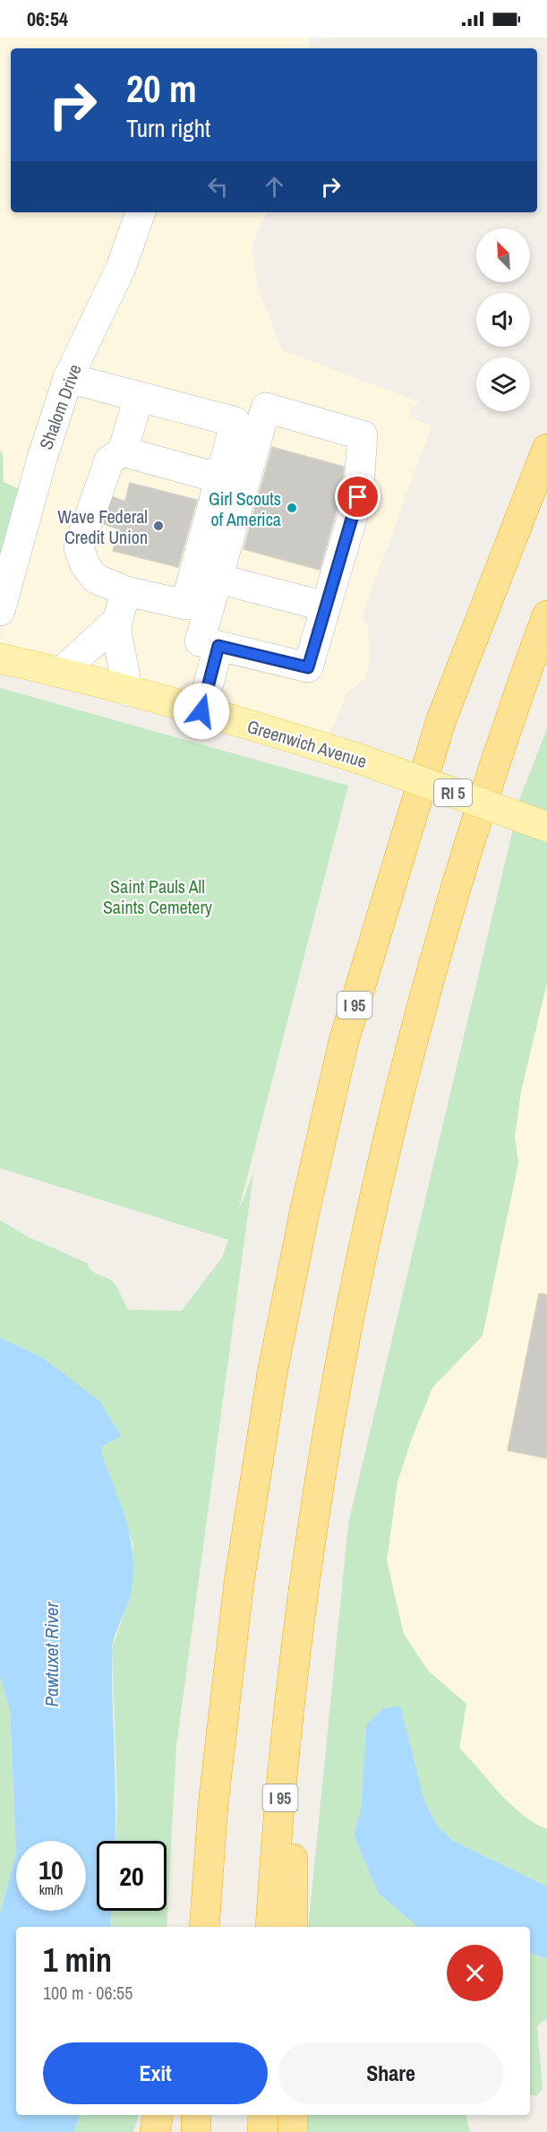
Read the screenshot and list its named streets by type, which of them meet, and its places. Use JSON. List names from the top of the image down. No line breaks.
{"streets":{"highway":["I 95"],"main road":["Greenwich Avenue","RI 5"],"street":["Shalom Drive"]},"water":["Pawtuxet River"],"parks":["Saint Pauls All Saints Cemetery"],"places":["Girl Scouts of America","Wave Federal Credit Union"],"north":"top left","page":{"status":"06:54","turn":["20 m","Turn right"],"speed":"10 km/h","limit":"20","heading":["1 min","100 m · 06:55"],"buttons":["Exit","Share"]}}
